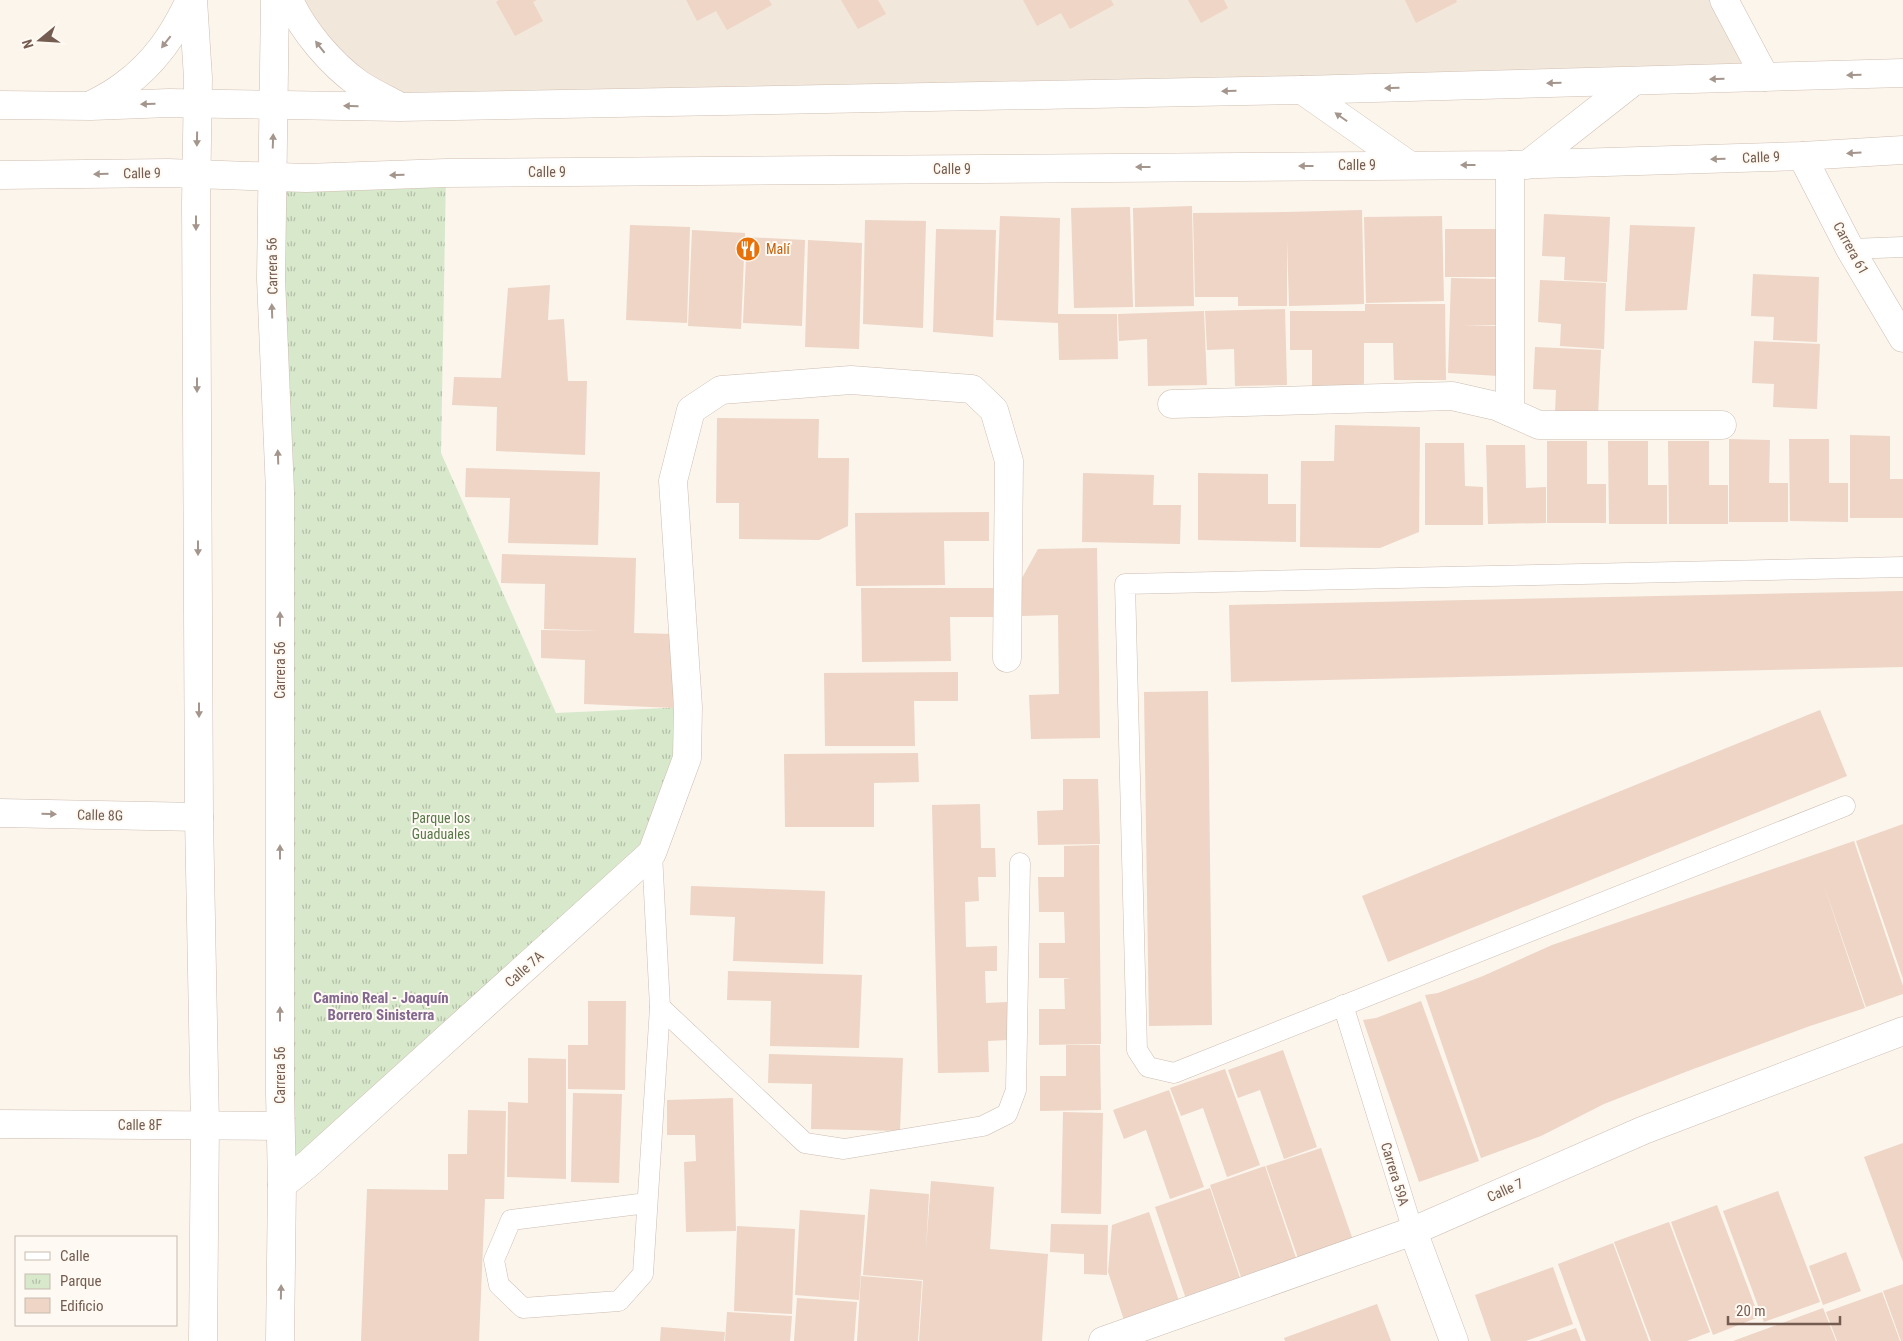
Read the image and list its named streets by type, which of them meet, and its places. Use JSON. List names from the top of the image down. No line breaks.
{"streets":{"street":["Calle 9","Carrera 61","Carrera 56","Calle 8G","Calle 7A","Calle 8F","Carrera 59A","Calle 7"]},"crossings":[["Calle 9","Carrera 61"],["Calle 9","Carrera 56"],["Carrera 56","Calle 7A"],["Carrera 56","Calle 8F"],["Carrera 59A","Calle 7"]],"one_way":["Calle 8G"],"districts":["Camino Real - Joaquín Borrero Sinisterra"],"parks":["Parque los Guaduales"],"places":{"restaurant":["Malí"]},"legend":["Calle","Parque","Edificio"],"scale_bar":"20 m","north":"left"}
